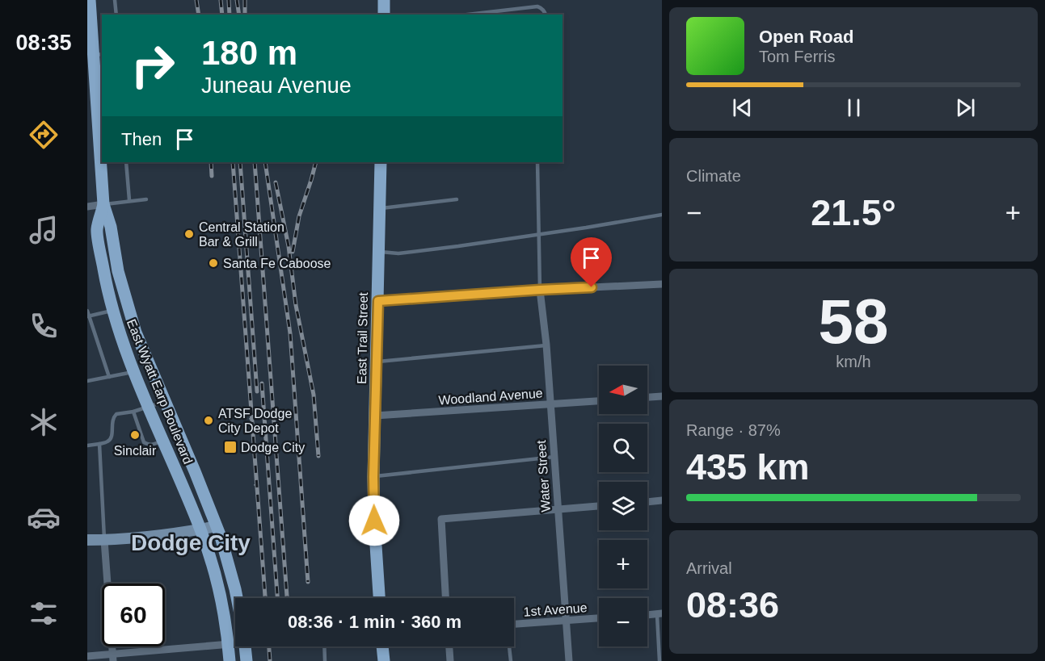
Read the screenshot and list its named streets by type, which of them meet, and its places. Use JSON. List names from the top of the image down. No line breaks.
{"streets":{"main road":["East Trail Street","East Wyatt Earp Boulevard"],"street":["Woodland Avenue","Water Street","1st Avenue"]},"crossings":[["East Trail Street","Woodland Avenue"],["Woodland Avenue","Water Street"],["Water Street","1st Avenue"]],"districts":["Dodge City"],"places":{"other":["Central Station Bar & Grill","Santa Fe Caboose","ATSF Dodge City Depot","Sinclair"],"transit":["Dodge City"]},"north":"left","page":{"tabs":"08:35","turn":["180 m","Juneau Avenue"],"song":["Open Road","Tom Ferris"],"then":"Then","tile":["Climate",["58","km/h"],["Range · 87%","435 km"],["Arrival","08:36"]],"heat":["−","21.5°","+"],"map_buttons":["+","−"],"limit":"60","trip":"08:36 · 1 min · 360 m"}}
